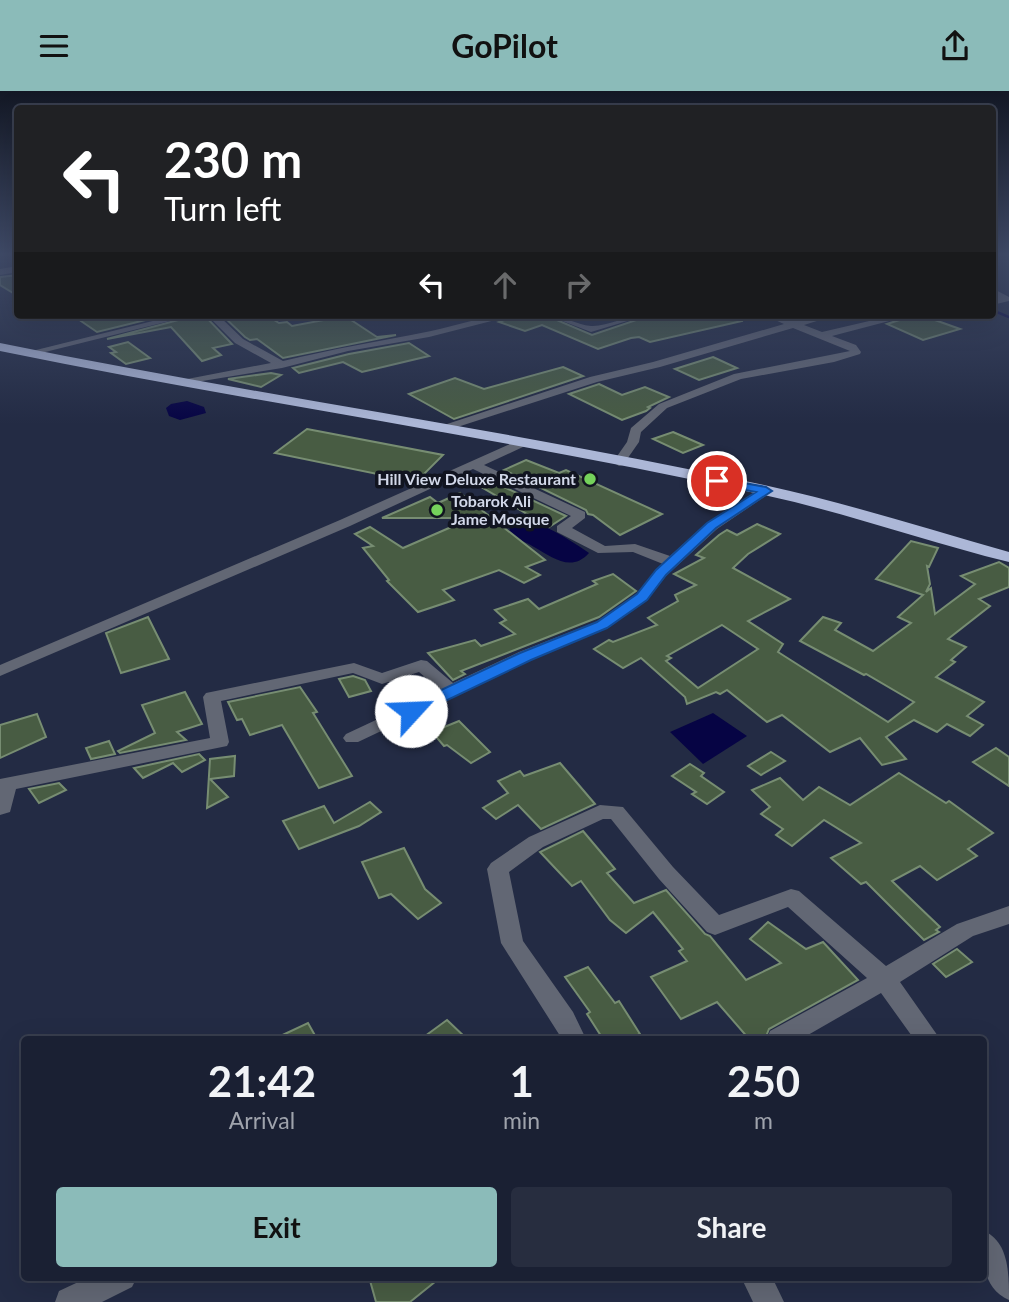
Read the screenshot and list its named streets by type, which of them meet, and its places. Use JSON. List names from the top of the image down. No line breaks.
{"places":["Hill View Deluxe Restaurant","Tobarok Ali Jame Mosque"],"page":{"header":"GoPilot","turn":["230 m","Turn left"],"eta":["21:42","Arrival","1","min","250","m"],"buttons":["Exit","Share"]}}
